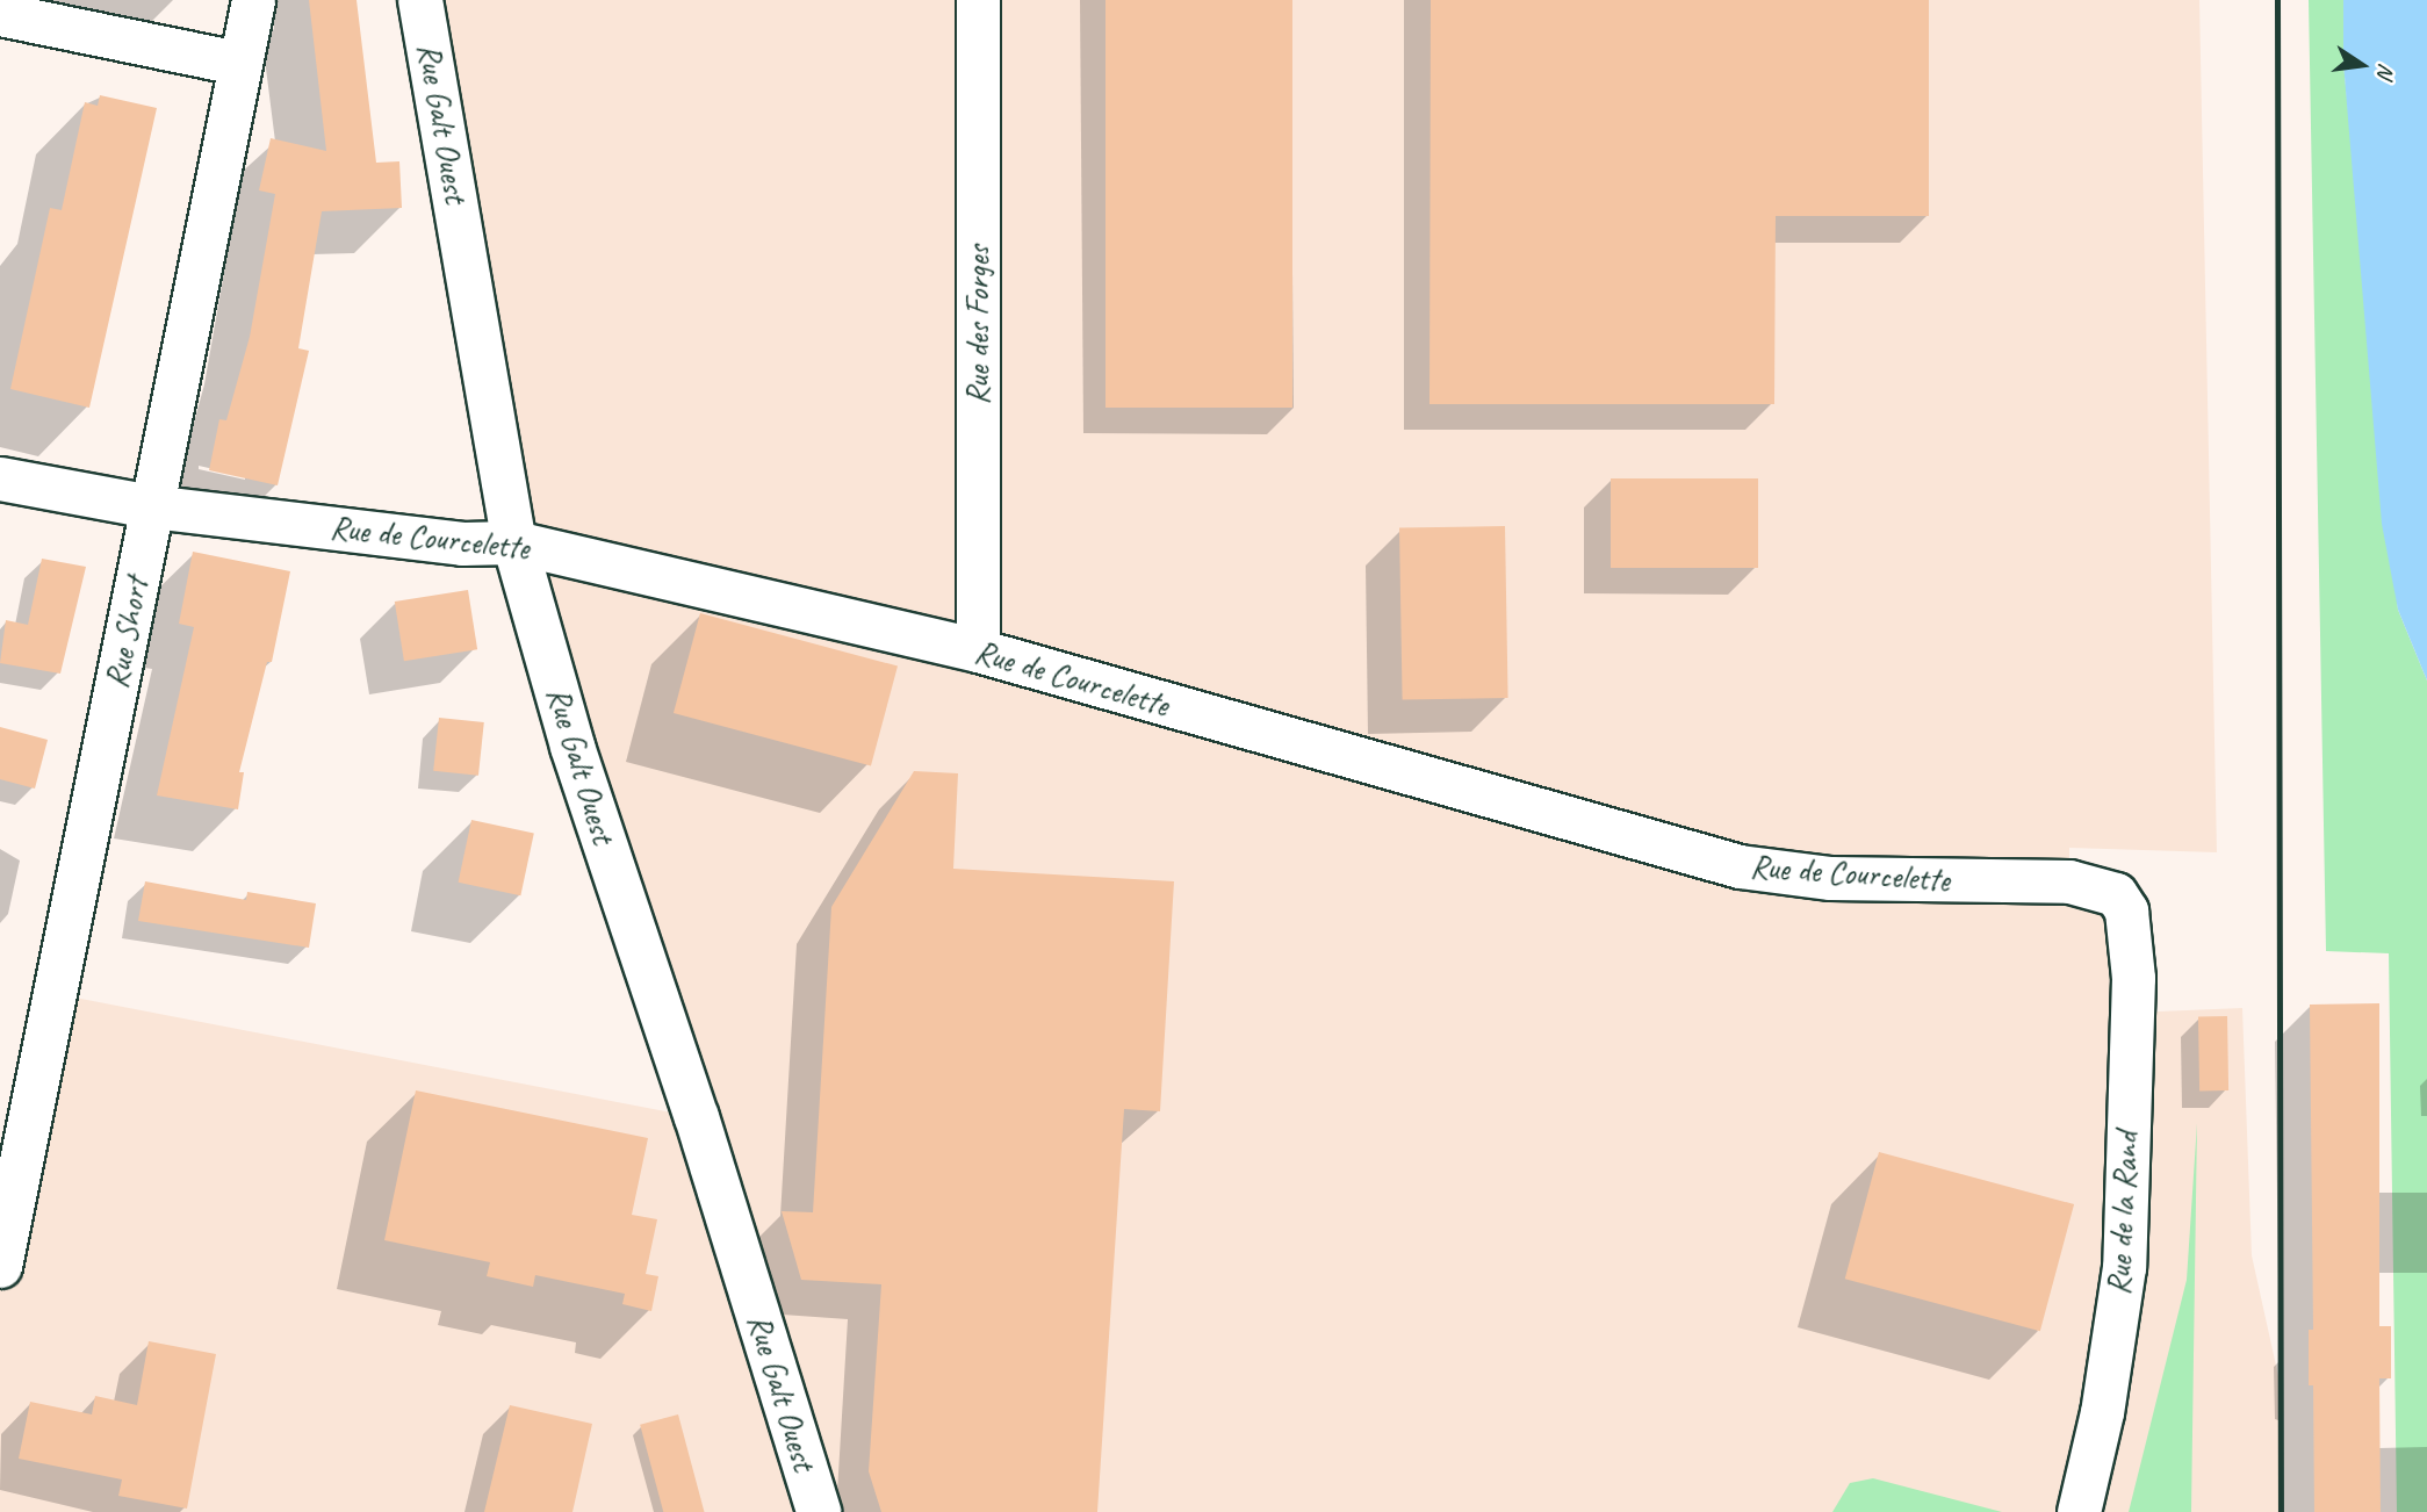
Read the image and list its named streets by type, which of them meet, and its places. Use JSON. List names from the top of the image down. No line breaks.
{"streets":{"main road":["Rue Galt Ouest"],"street":["Rue des Forges","Rue de Courcelette","Rue Short","Rue de la Rand"]},"crossings":[["Rue Galt Ouest","Rue de Courcelette"],["Rue des Forges","Rue de Courcelette"],["Rue de Courcelette","Rue Short"],["Rue de Courcelette","Rue de la Rand"]],"north":"right"}
